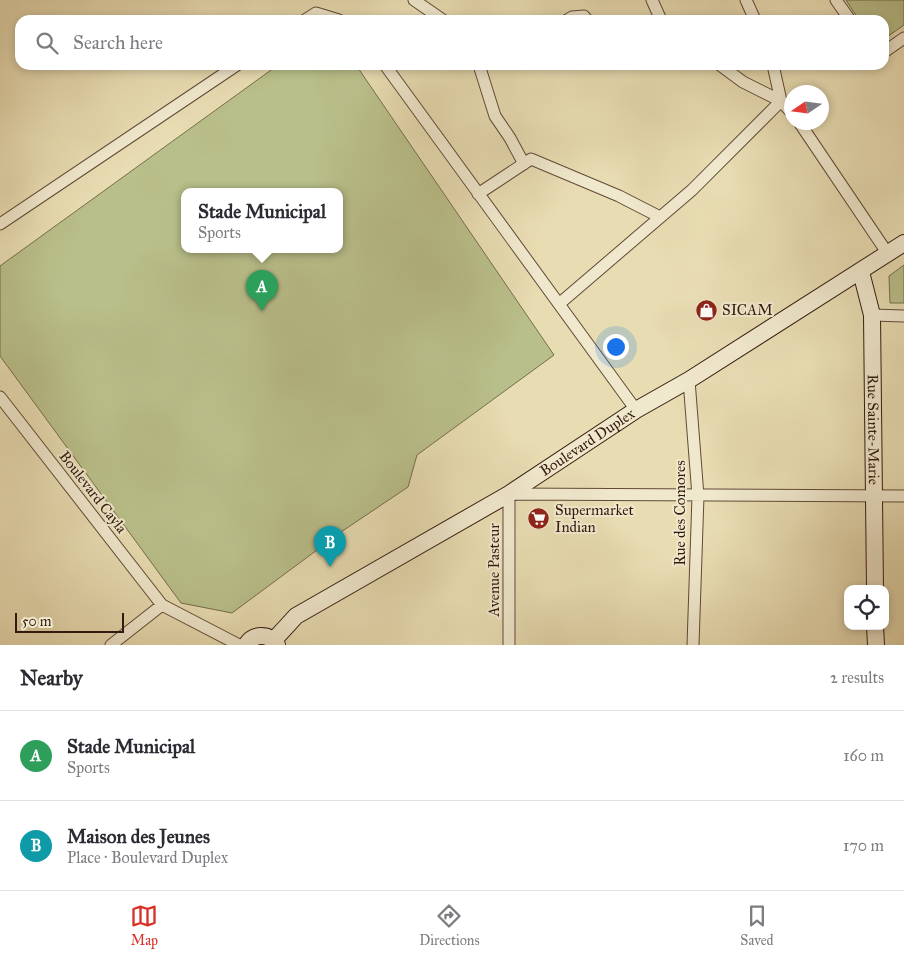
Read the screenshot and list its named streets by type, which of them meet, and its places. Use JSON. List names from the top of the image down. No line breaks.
{"streets":{"main road":["Rue Sainte-Marie","Boulevard Duplex"],"street":["Boulevard Cayla","Rue des Comores","Avenue Pasteur"]},"crossings":[["Rue Sainte-Marie","Boulevard Duplex"],["Boulevard Duplex","Rue des Comores"],["Boulevard Duplex","Avenue Pasteur"]],"places":{"shop":["SICAM"],"supermarket":["Supermarket Indian"]},"scale_bar":"50 m","north":"left","page":{"search":"Search here","popup":["Stade Municipal","Sports"],"pins":["A","B"],"scale":"50 m","heading":["Nearby","2 results"],"list":[{"mark":"A","name":"Stade Municipal","note":"Sports","value":"160 m"},{"mark":"B","name":"Maison des Jeunes","note":"Place · Boulevard Duplex","value":"170 m"}],"nav":["Map","Directions","Saved"]}}
